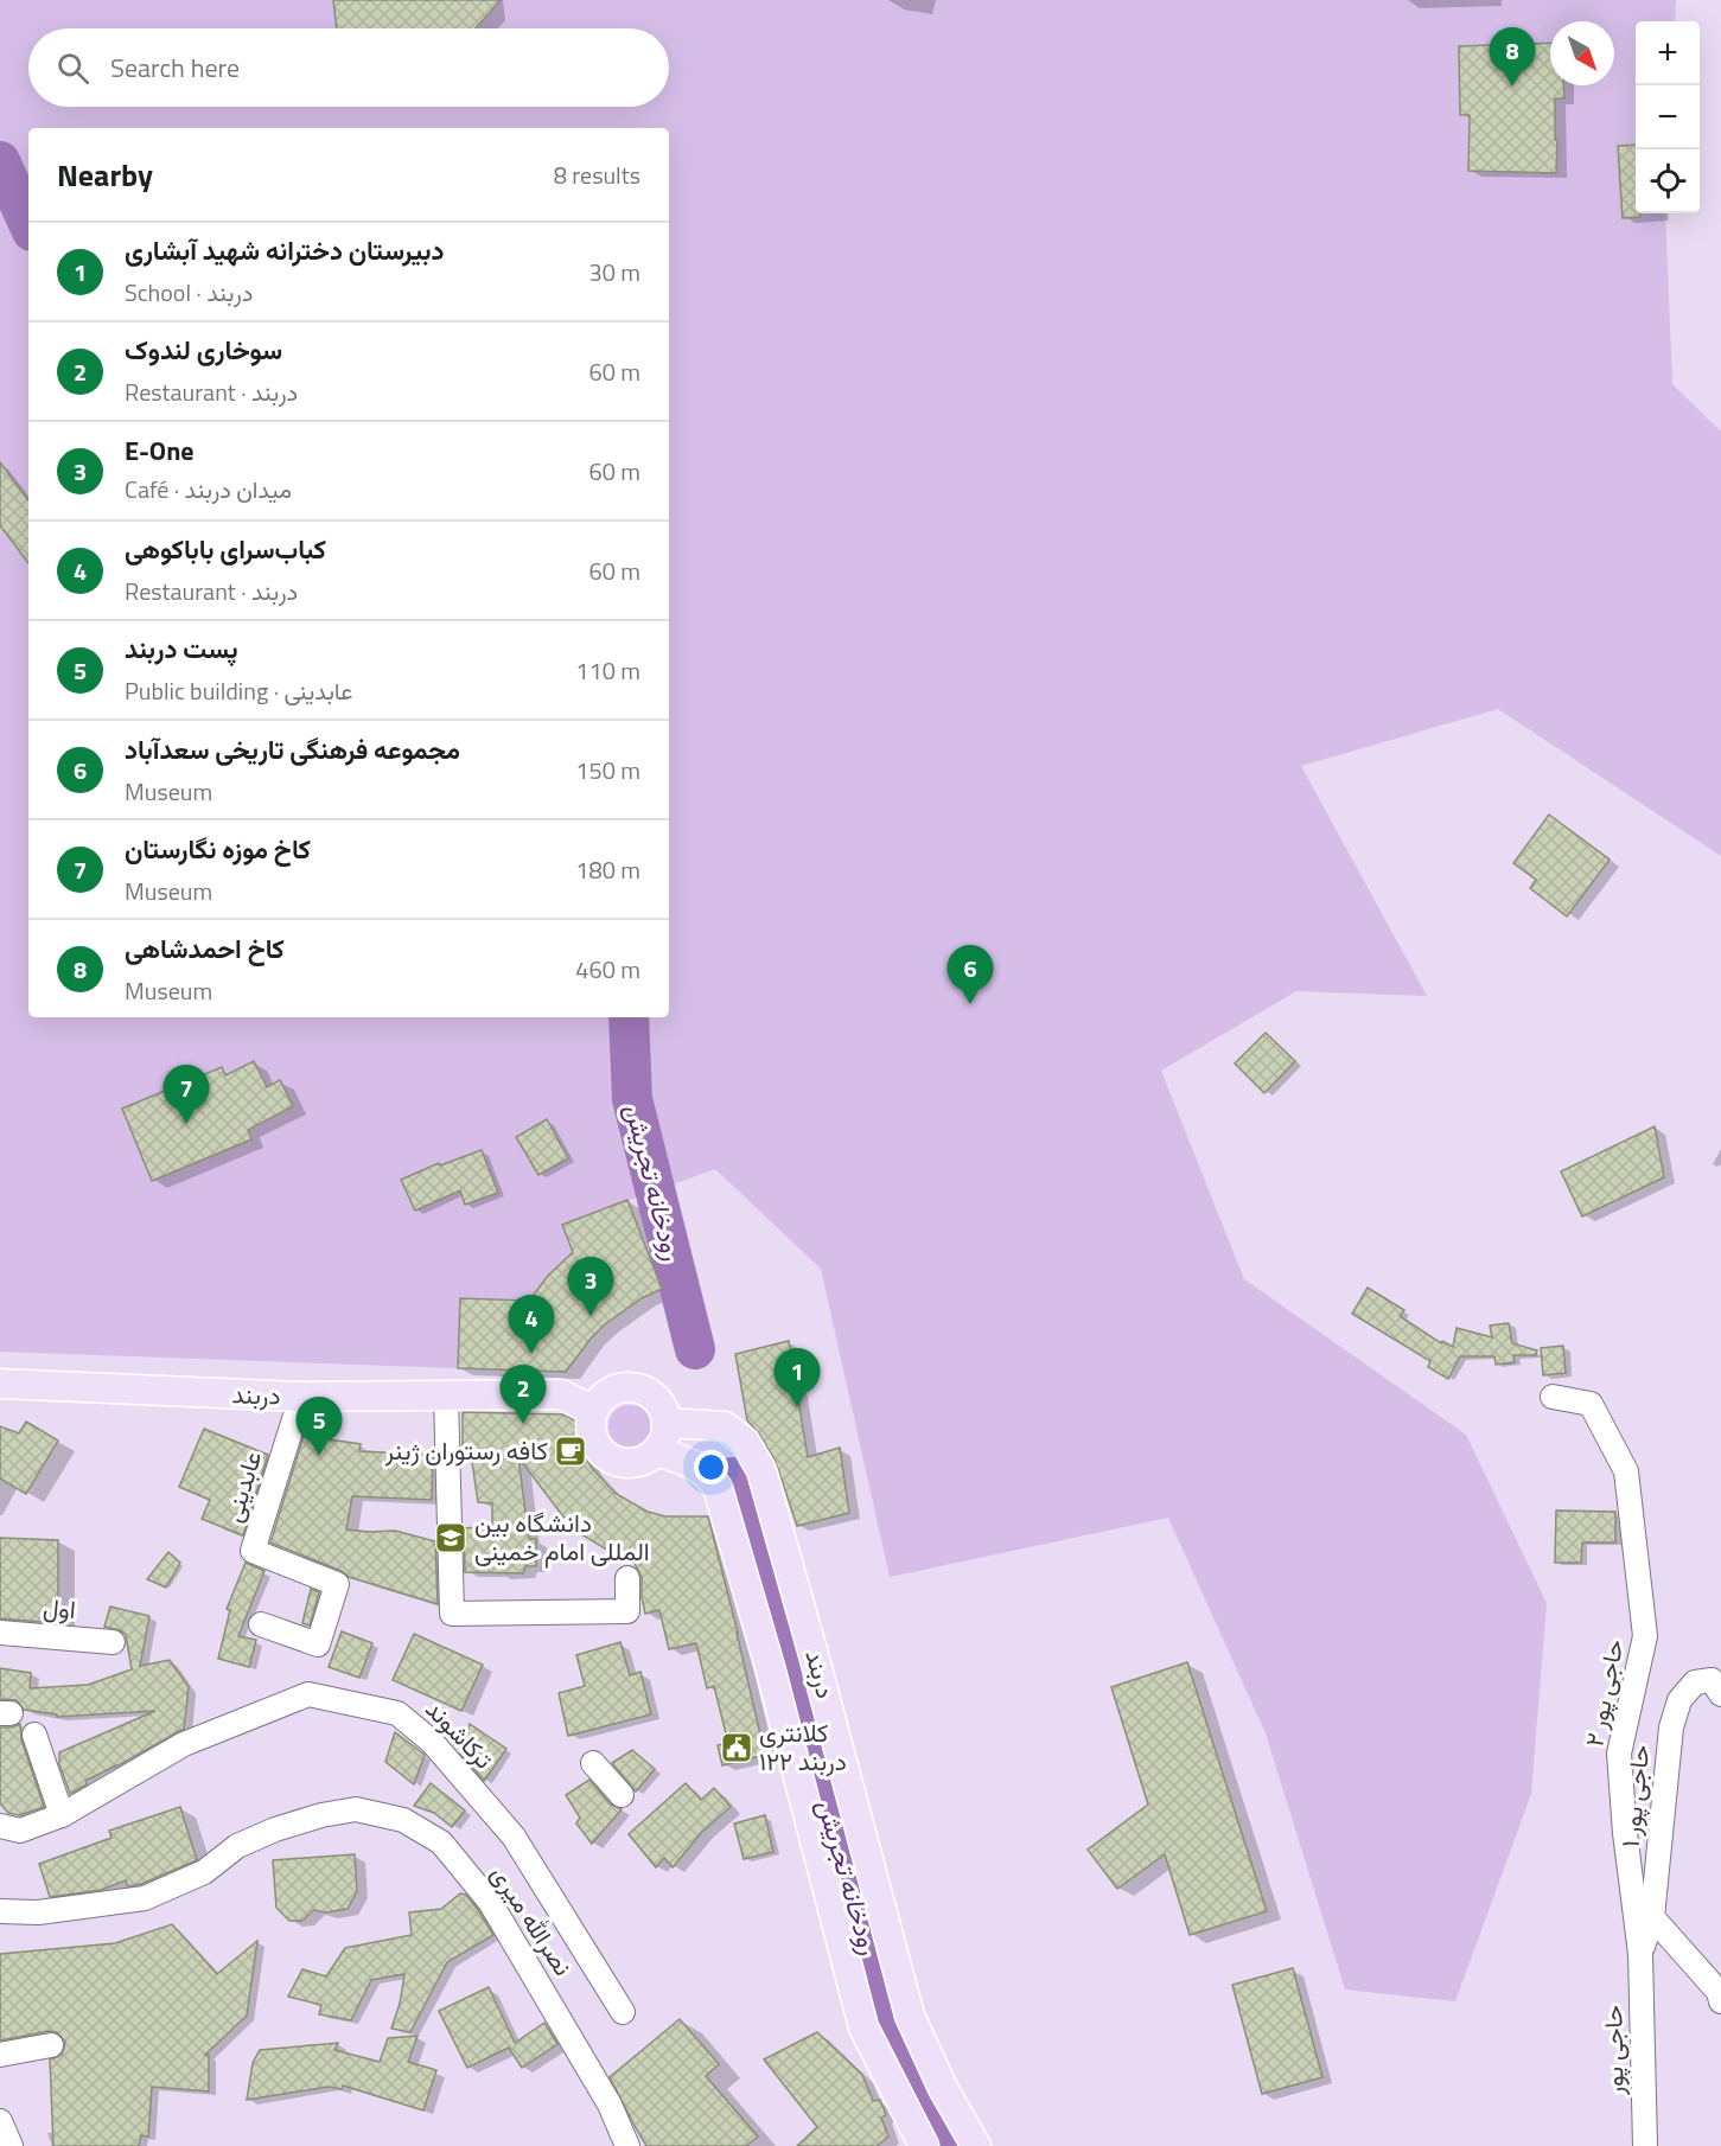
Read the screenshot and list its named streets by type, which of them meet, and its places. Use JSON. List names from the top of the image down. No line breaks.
{"streets":{"main road":["دربند"],"street":["عابدینی","اول","حاجی پور ۲","ترکاشوند","حاجی پور ۱","نصرالله میری","حاجی پور"]},"crossings":[["دربند","عابدینی"],["حاجی پور ۲","حاجی پور ۱"],["حاجی پور ۲","حاجی پور"],["حاجی پور ۱","حاجی پور"]],"water":["رودخانه تجریش"],"places":{"cafe":["کافه رستوران ژینر"],"school or university":["دانشگاه بین المللی امام خمینی"],"public building":["کلانتری ۱۲۲ دربند"]},"north":"bottom right","page":{"map_buttons":["+","−"],"pins":["8","6","7","3","4","1","2","5"],"search":"Search here","heading":["Nearby","8 results"],"list":[{"mark":"1","name":"دبیرستان دخترانه شهید آبشاری","note":"School · دربند","value":"30 m"},{"mark":"2","name":"سوخاری لندوک","note":"Restaurant · دربند","value":"60 m"},{"mark":"3","name":"E-One","note":"Café · میدان دربند","value":"60 m"},{"mark":"4","name":"کباب‌سرای باباکوهی","note":"Restaurant · دربند","value":"60 m"},{"mark":"5","name":"پست دربند","note":"Public building · عابدینی","value":"110 m"},{"mark":"6","name":"مجموعه فرهنگی تاریخی سعدآباد","note":"Museum","value":"150 m"},{"mark":"7","name":"کاخ موزه نگارستان","note":"Museum","value":"180 m"},{"mark":"8","name":"کاخ احمدشاهی","note":"Museum","value":"460 m"}]}}
